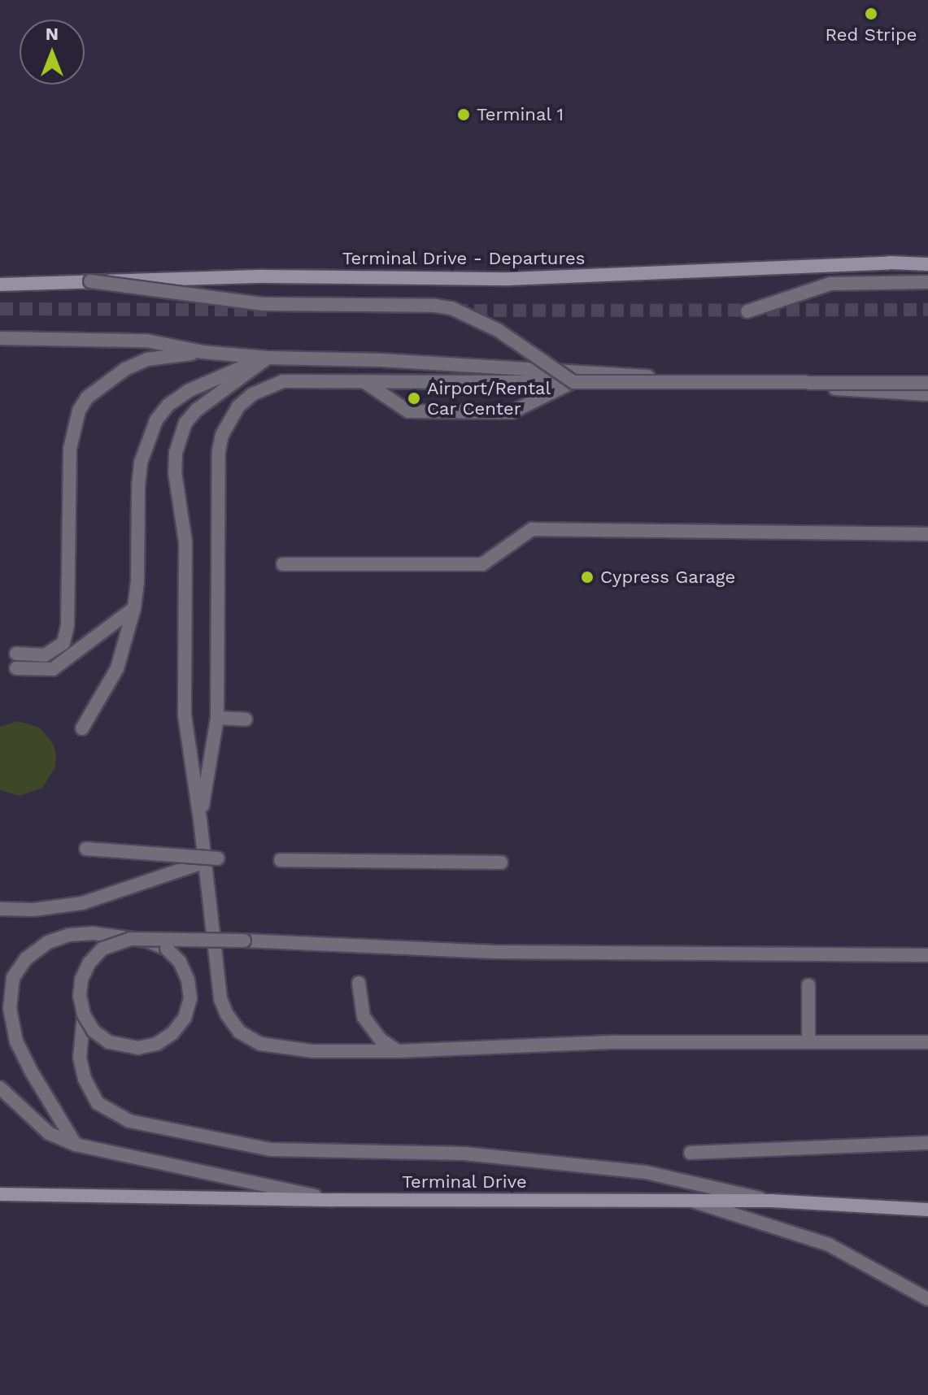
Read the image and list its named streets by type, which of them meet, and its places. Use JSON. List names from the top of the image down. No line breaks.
{"streets":{"street":["Terminal Drive - Departures","Terminal Drive"]},"places":["Red Stripe","Terminal 1","Airport/Rental Car Center","Cypress Garage"],"north":"top"}
